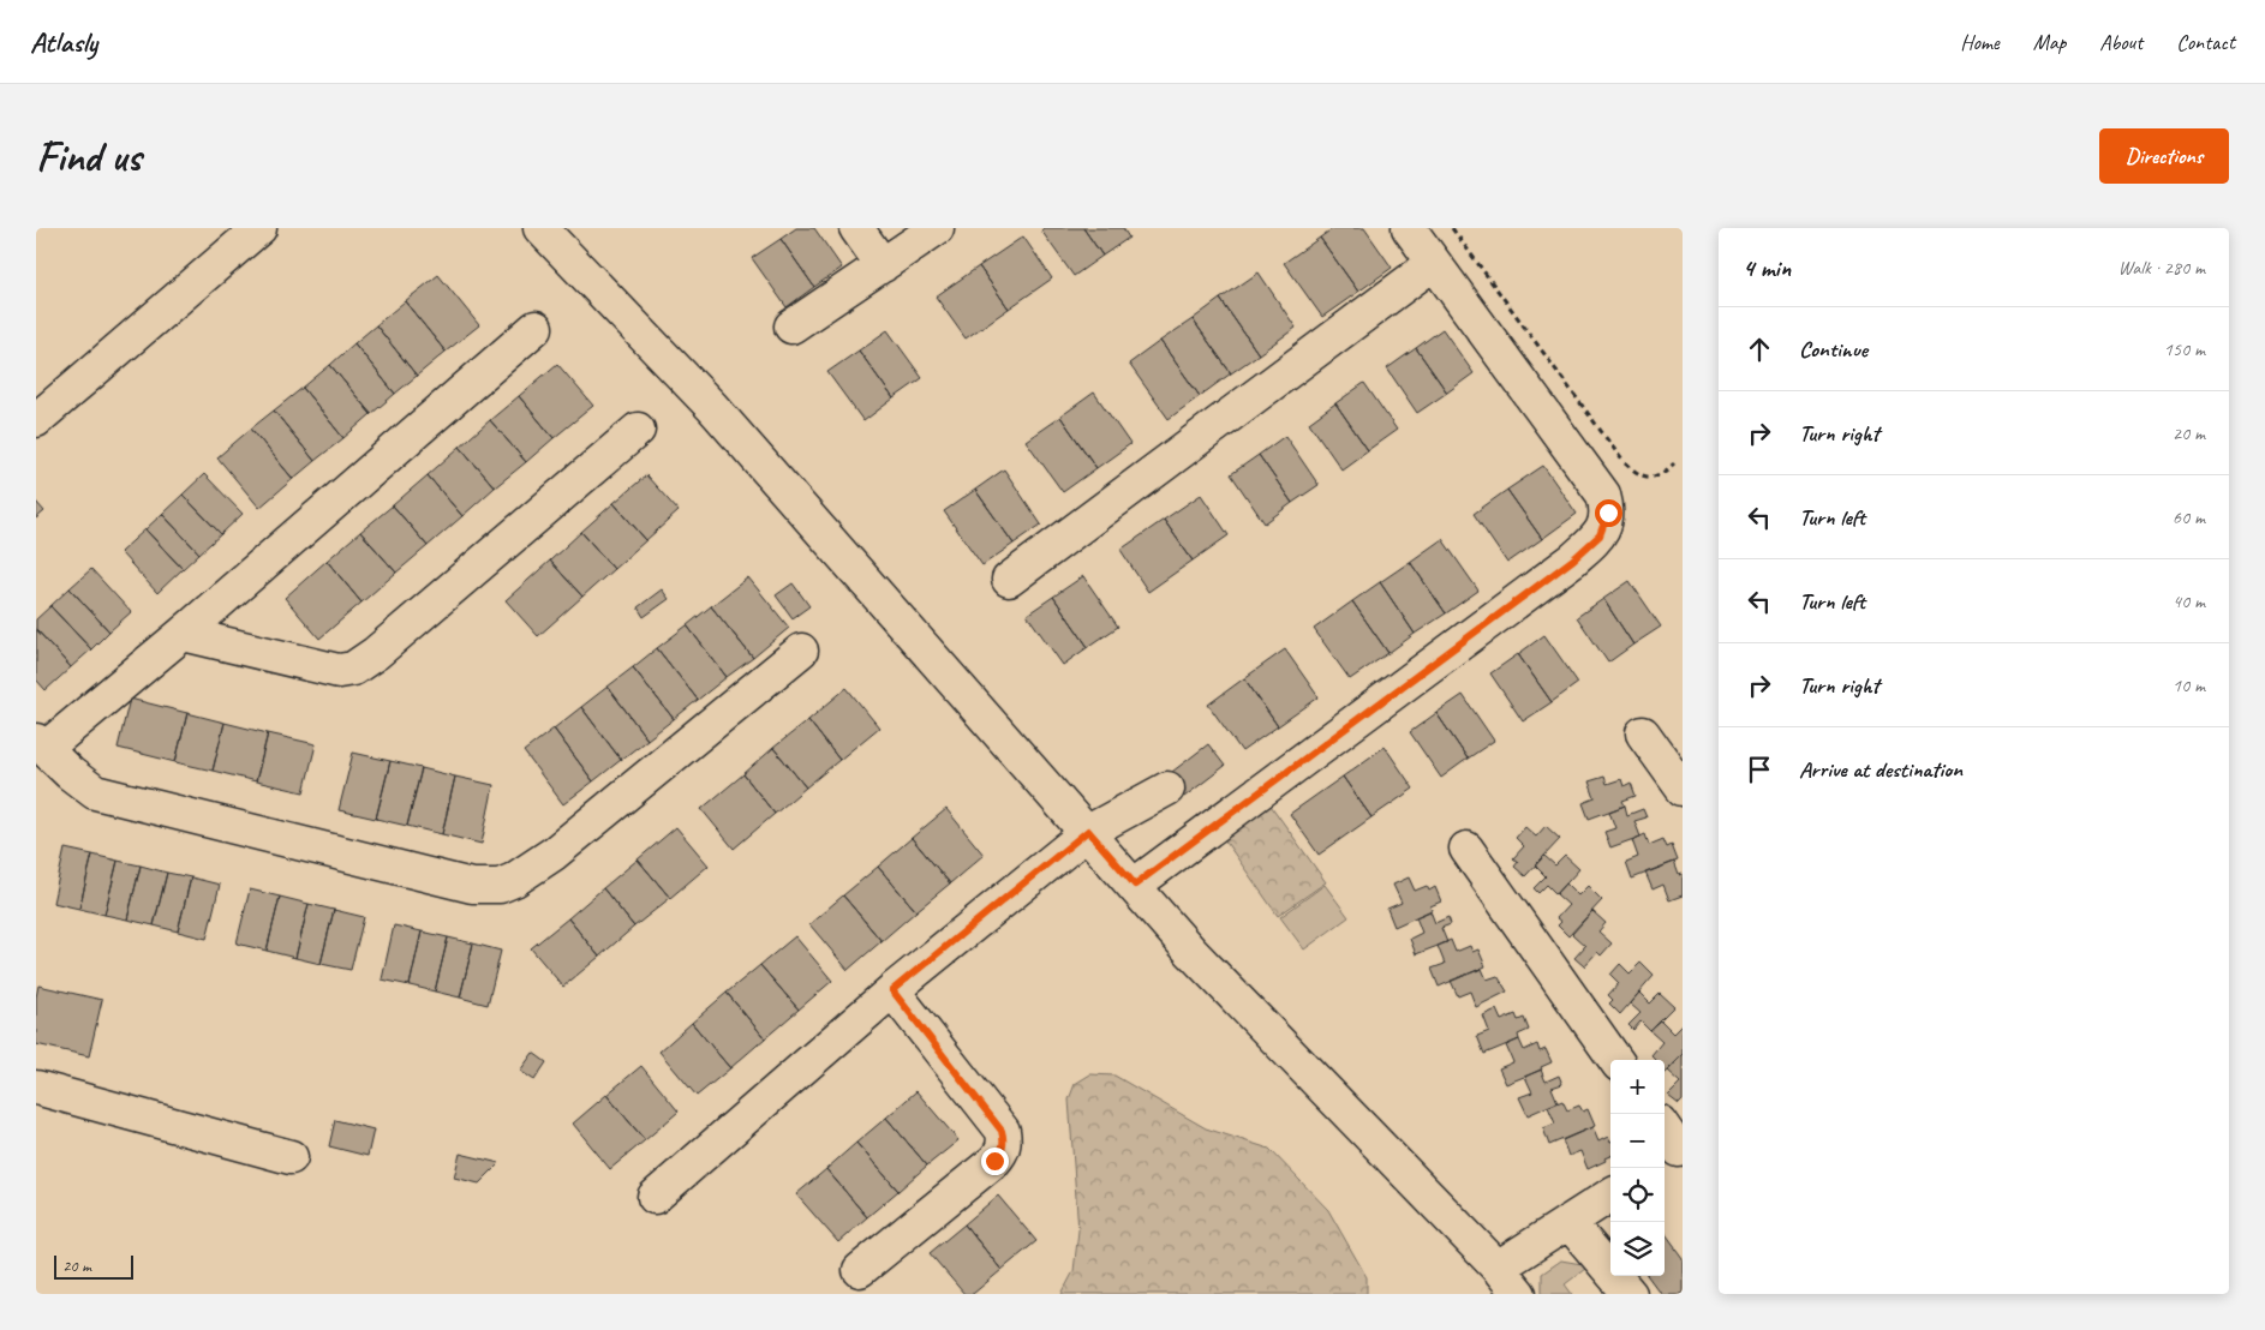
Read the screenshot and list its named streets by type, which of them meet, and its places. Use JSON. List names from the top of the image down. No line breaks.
{"scale_bar":"20 m","page":{"header":"Atlasly","nav":["Home","Map","About","Contact"],"buttons":"Directions","title":"Find us","heading":["4 min","Walk · 280 m"],"list":[["Continue","150 m"],["Turn right","20 m"],["Turn left","60 m"],["Turn left","40 m"],["Turn right","10 m"],"Arrive at destination"],"map_buttons":["+","−"],"scale":"20 m"}}
